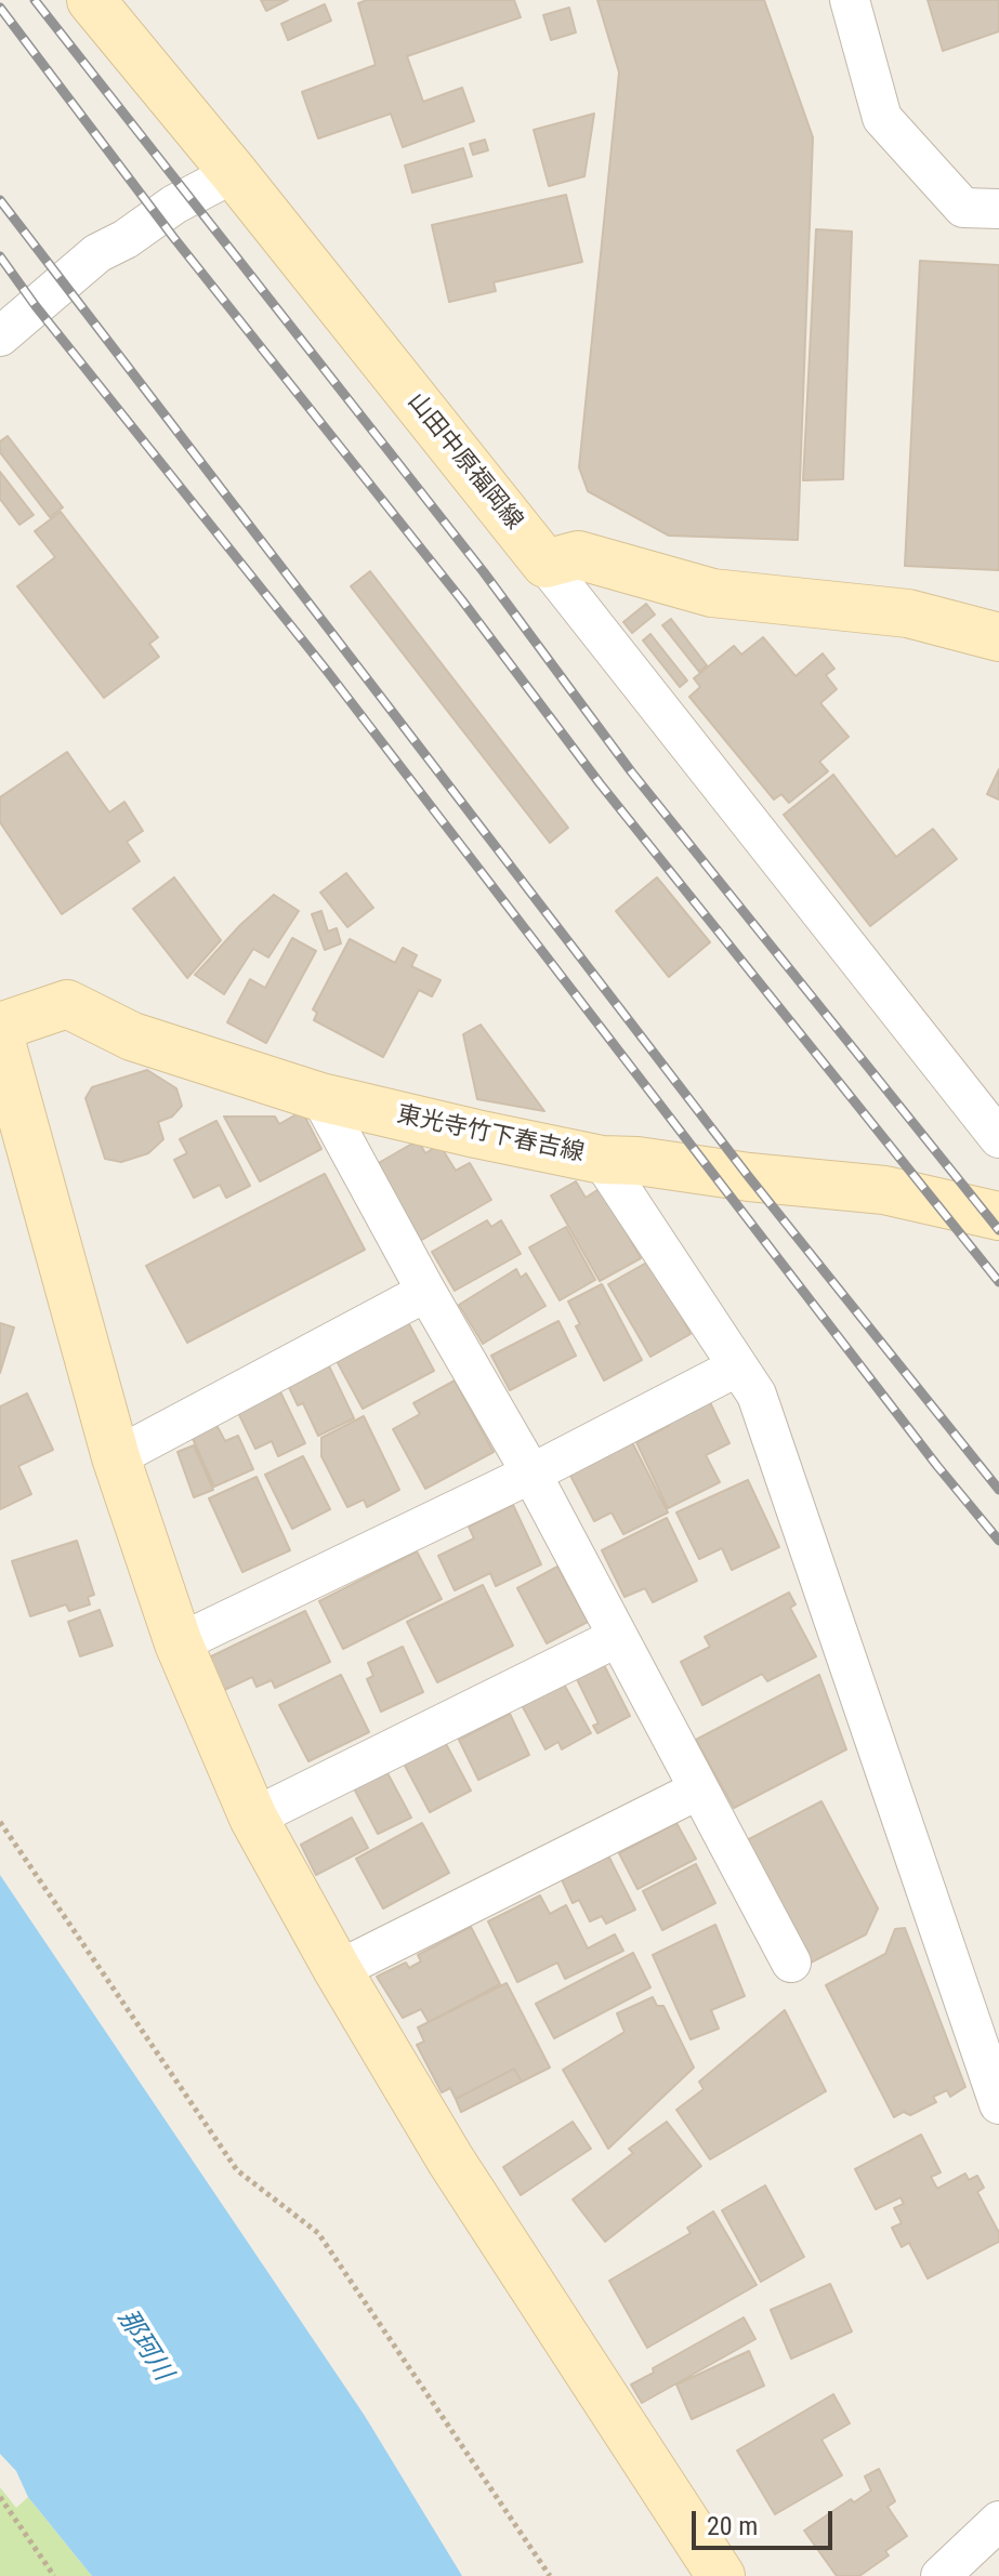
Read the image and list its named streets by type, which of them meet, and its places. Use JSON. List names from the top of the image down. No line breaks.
{"streets":{"main road":["山田中原福岡線","東光寺竹下春吉線"]},"water":["那珂川"],"scale_bar":"20 m"}
